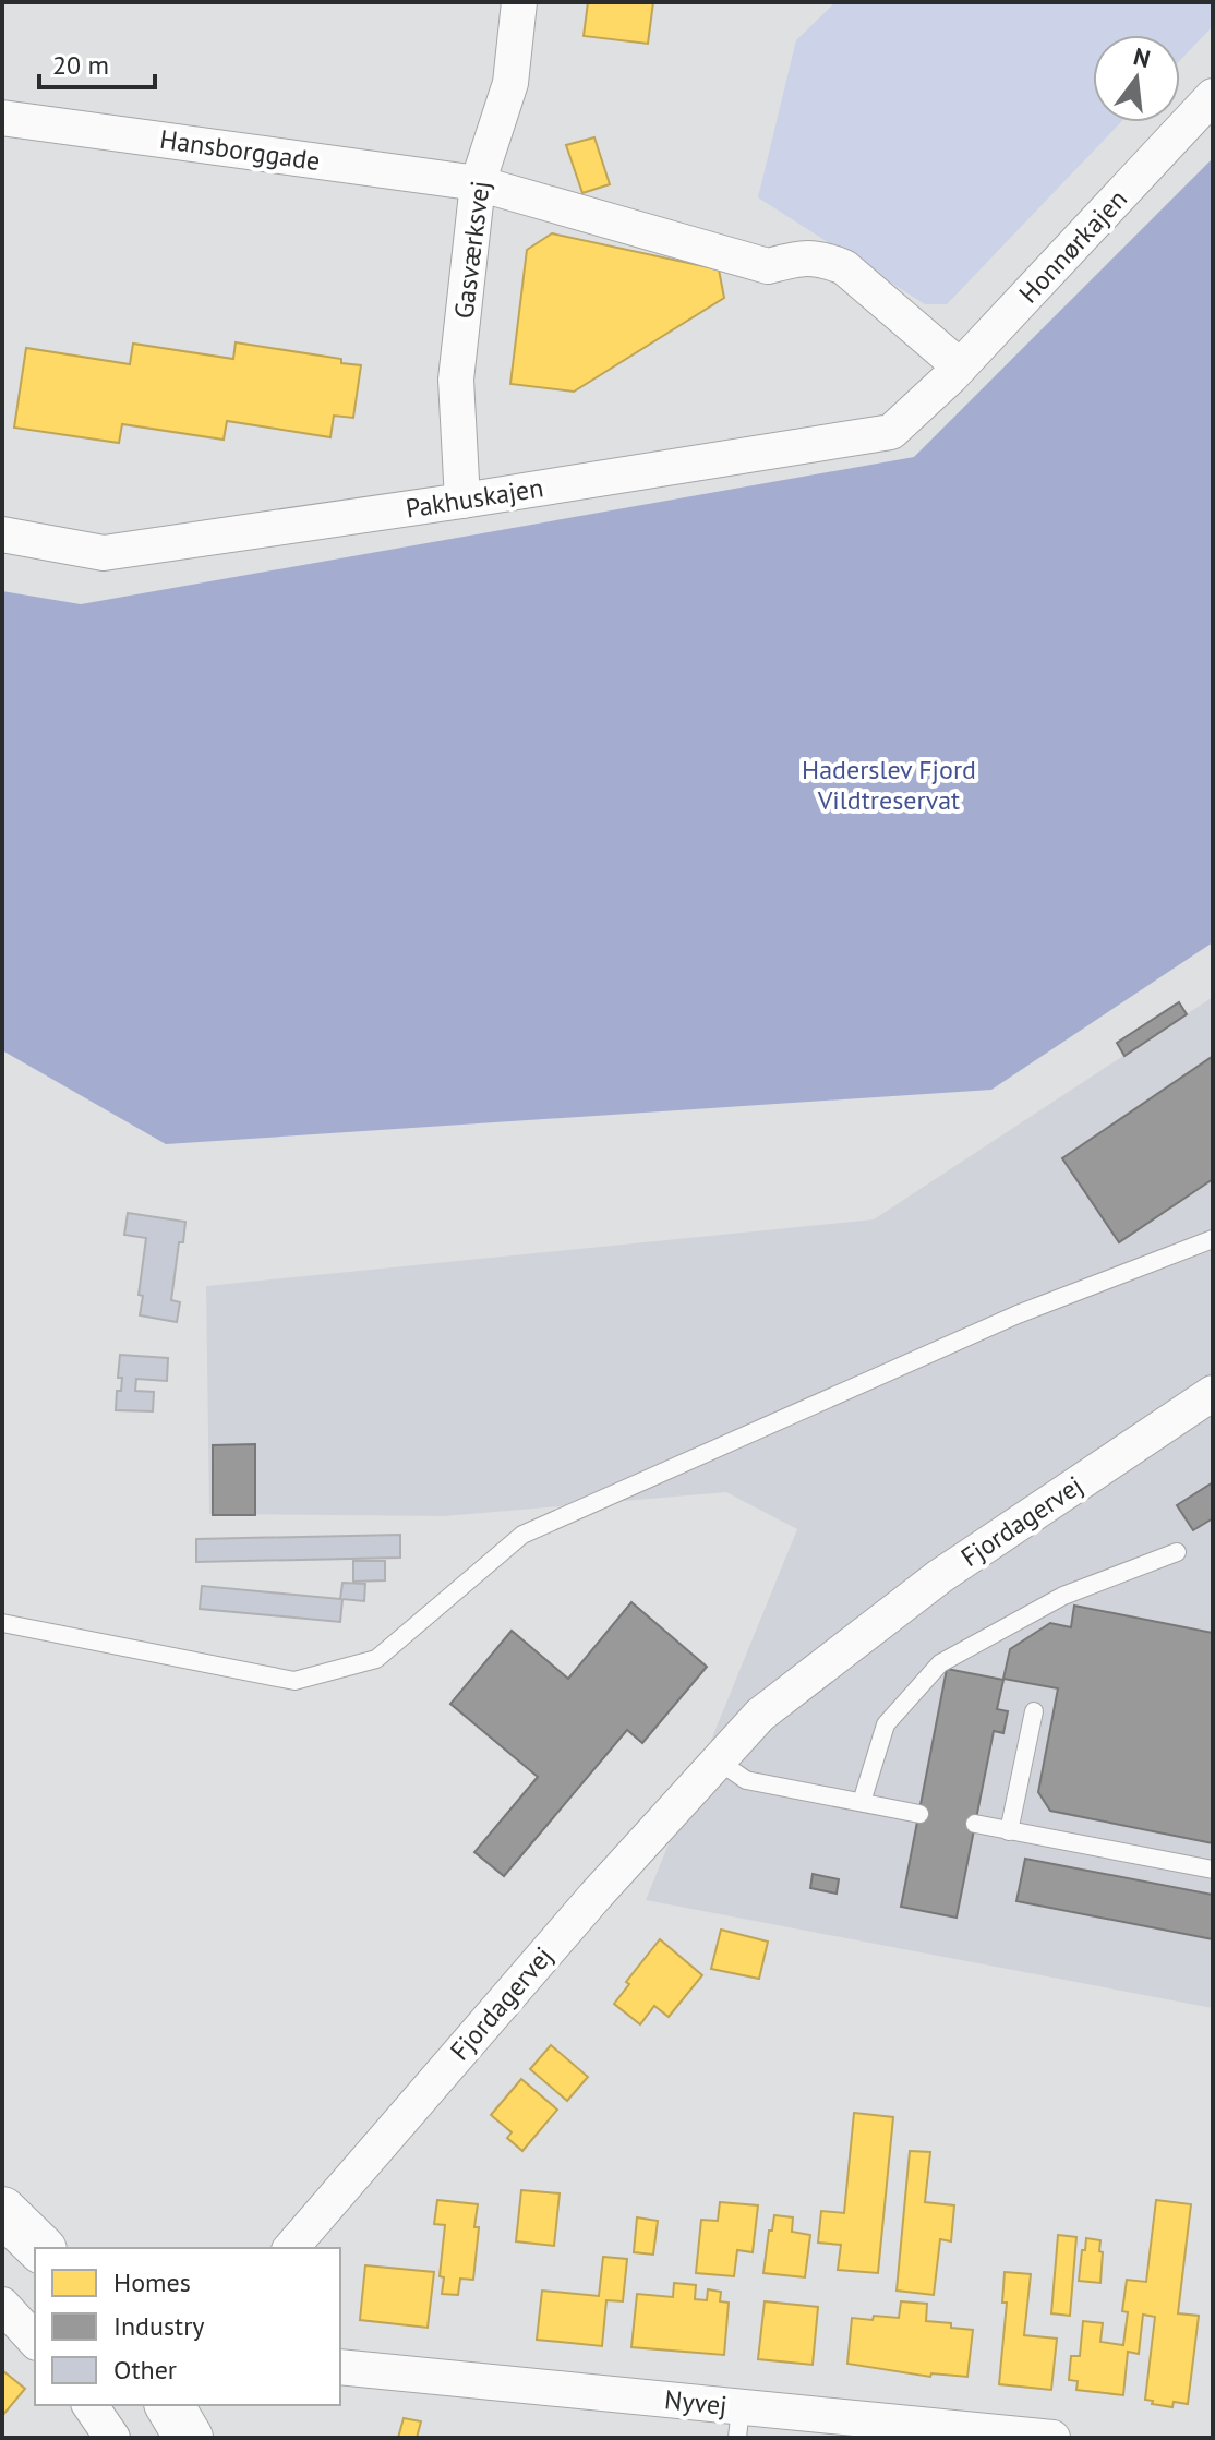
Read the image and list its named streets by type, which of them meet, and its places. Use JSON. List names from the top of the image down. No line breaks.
{"streets":{"street":["Hansborggade","Honnørkajen","Gasværksvej","Pakhuskajen","Fjordagervej","Nyvej"]},"crossings":[["Hansborggade","Honnørkajen"],["Hansborggade","Gasværksvej"],["Honnørkajen","Pakhuskajen"],["Gasværksvej","Pakhuskajen"]],"parks":["Haderslev Fjord Vildtreservat"],"legend":["Homes","Industry","Other"],"scale_bar":"20 m","north":"top"}
